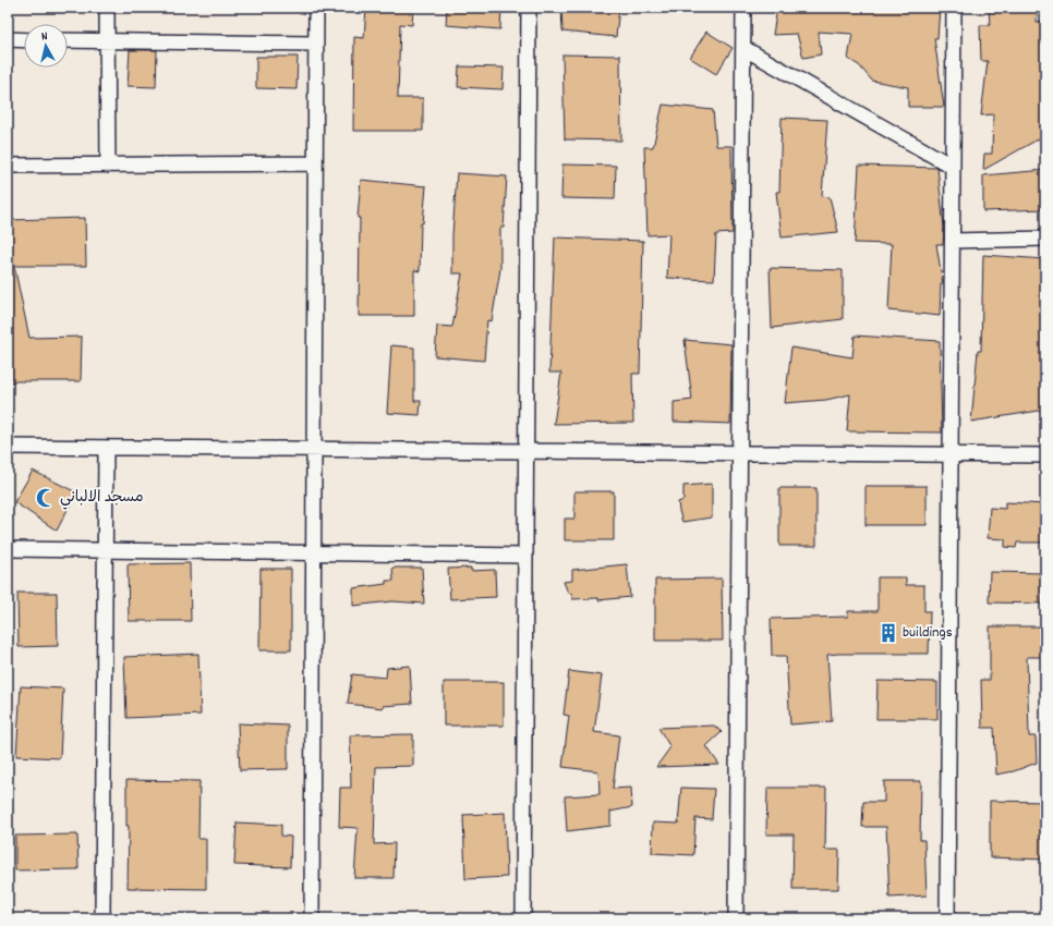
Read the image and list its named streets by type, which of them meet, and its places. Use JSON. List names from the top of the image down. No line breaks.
{"places":{"mosque":["مسجد الالباني"],"building":["buildings"]},"north":"top"}
